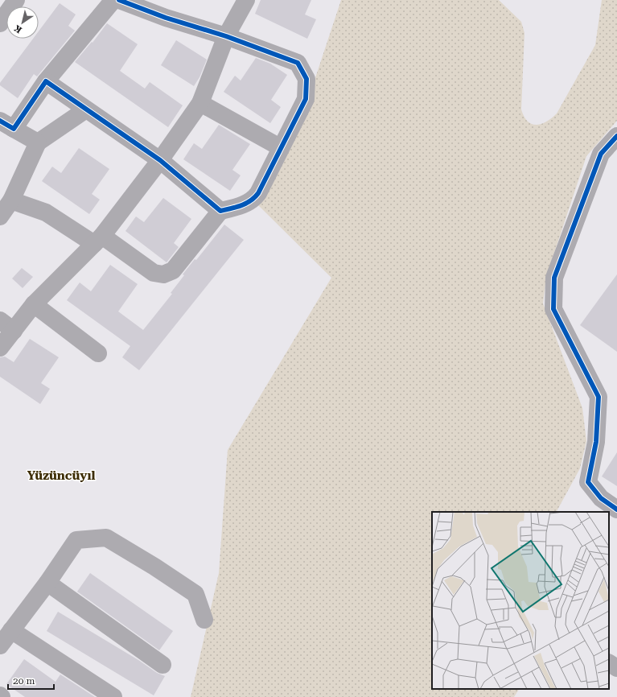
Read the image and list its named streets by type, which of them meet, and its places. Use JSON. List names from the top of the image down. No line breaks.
{"districts":["Yüzüncüyıl"],"scale_bar":"20 m","north":"bottom left"}
